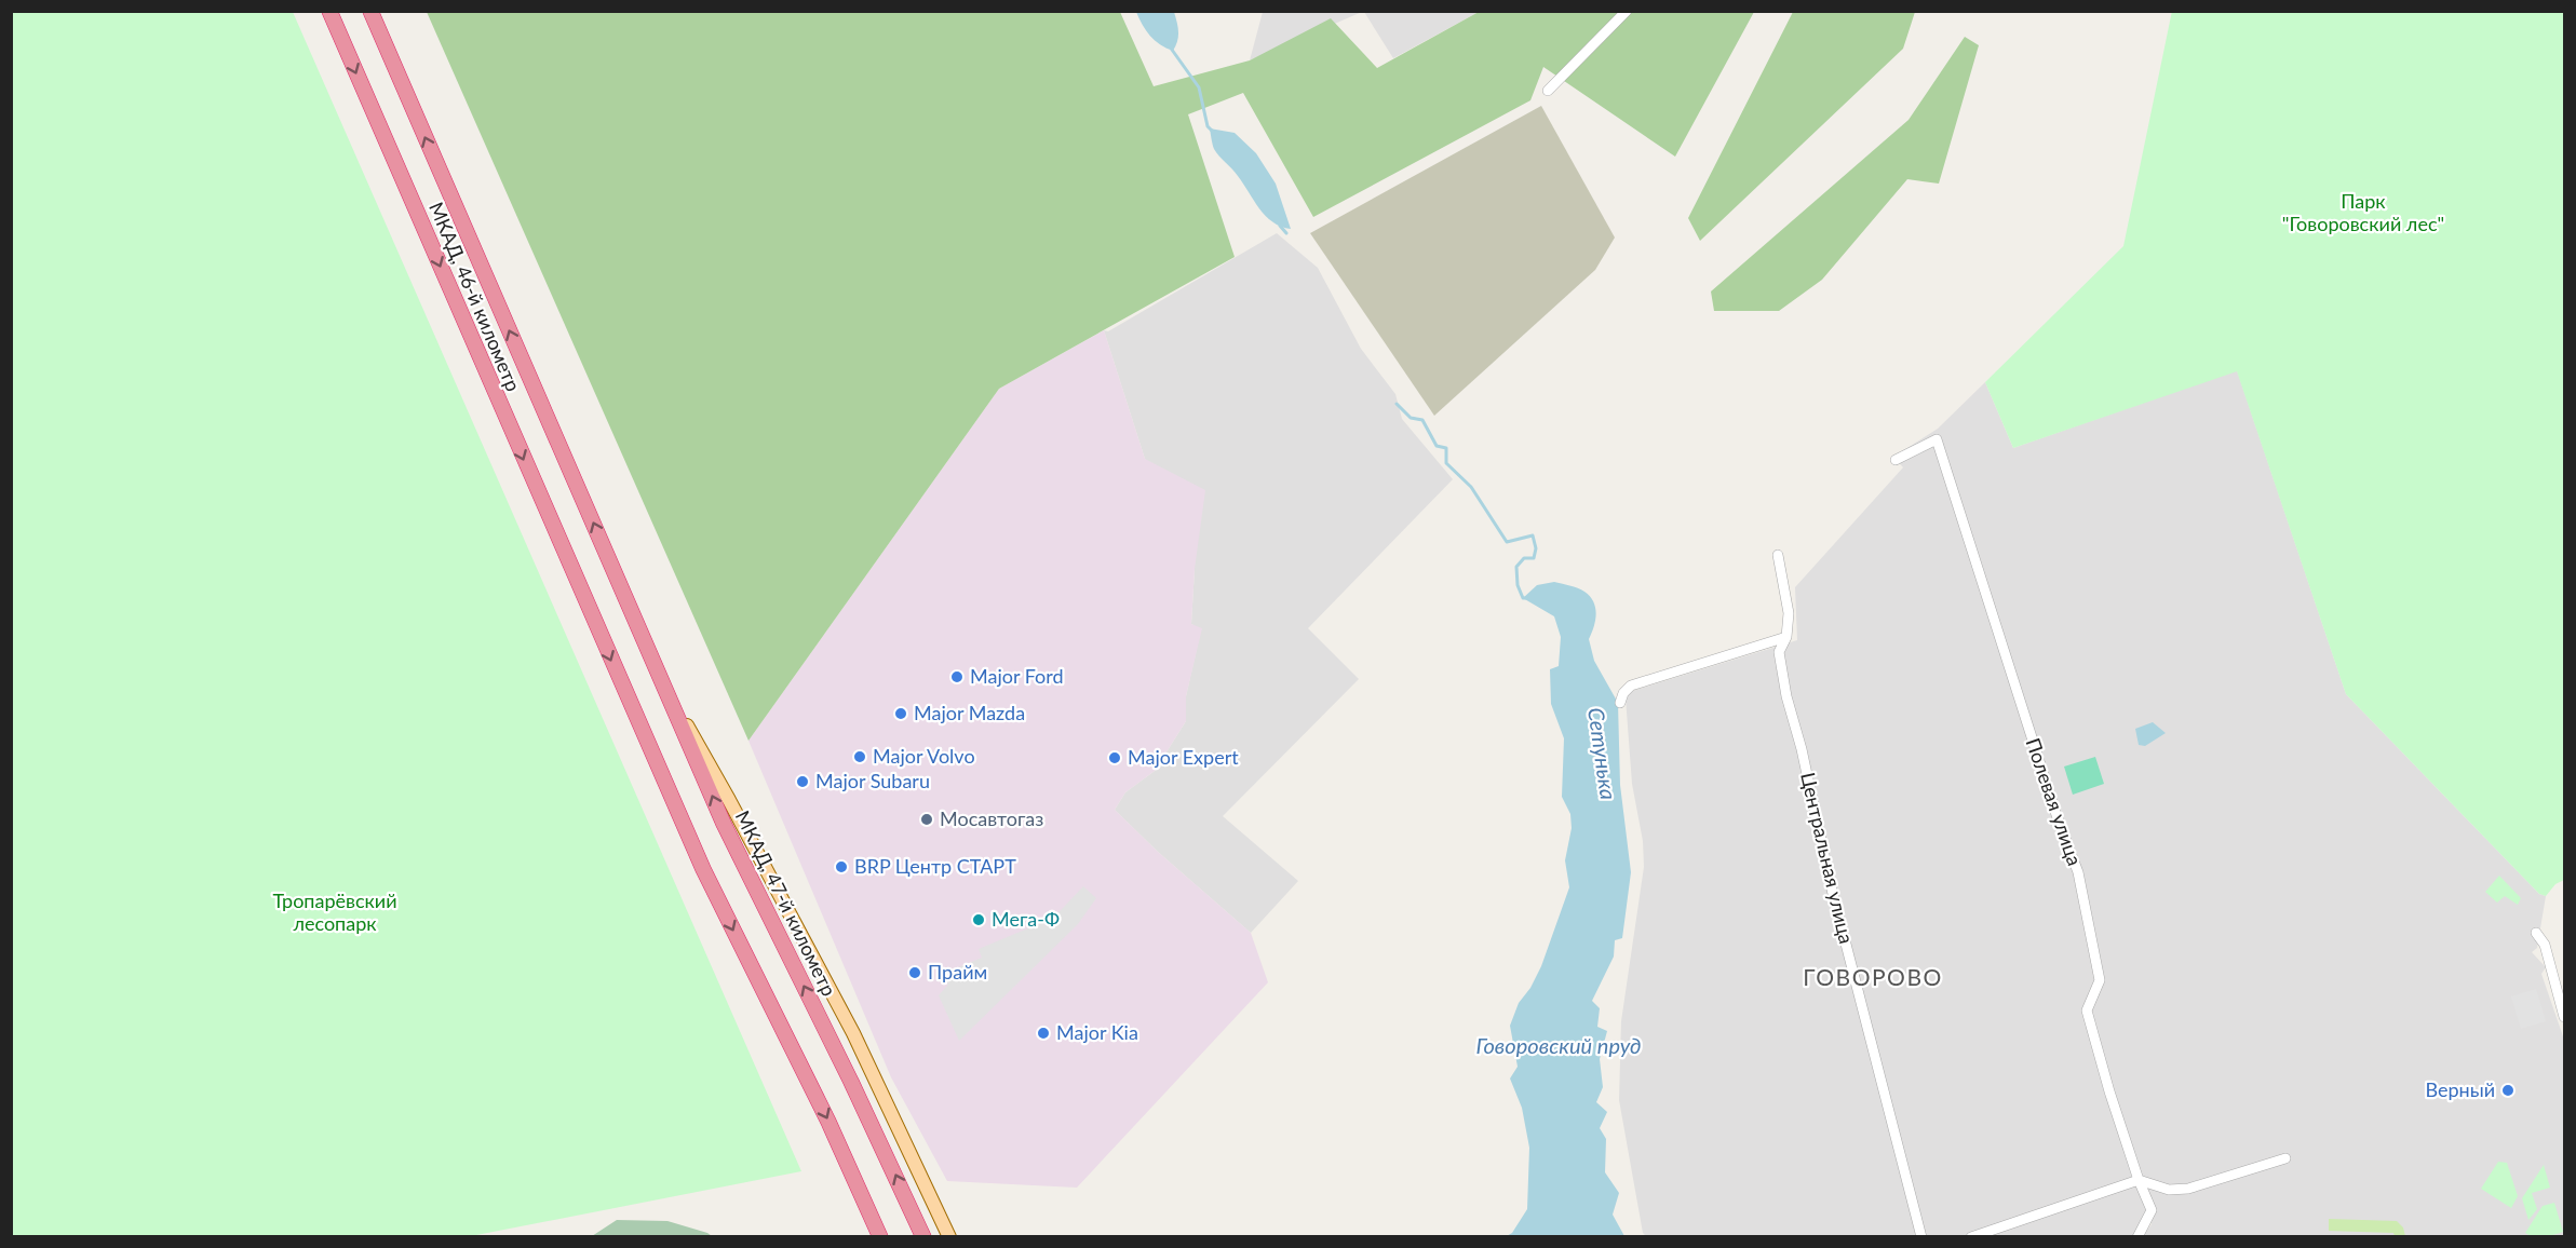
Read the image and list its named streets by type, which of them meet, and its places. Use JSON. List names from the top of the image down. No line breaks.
{"streets":{"highway":["МКАД, 46-й километр","МКАД, 47-й километр"],"street":["Полевая улица","Центральная улица"]},"crossings":[["МКАД, 46-й километр","МКАД, 47-й километр"]],"one_way":["МКАД, 47-й километр"],"districts":["ГОВОРОВО"],"water":["Сетунька","Говоровский пруд"],"parks":["Парк \"Говоровский лес\"","Тропарёвский лесопарк"],"places":["Major Ford","Major Mazda","Major Volvo","Major Expert","Major Subaru","Мосавтогаз","BRP Центр СТАРТ","Мега-Ф","Прайм","Major Kia","Верный"]}
